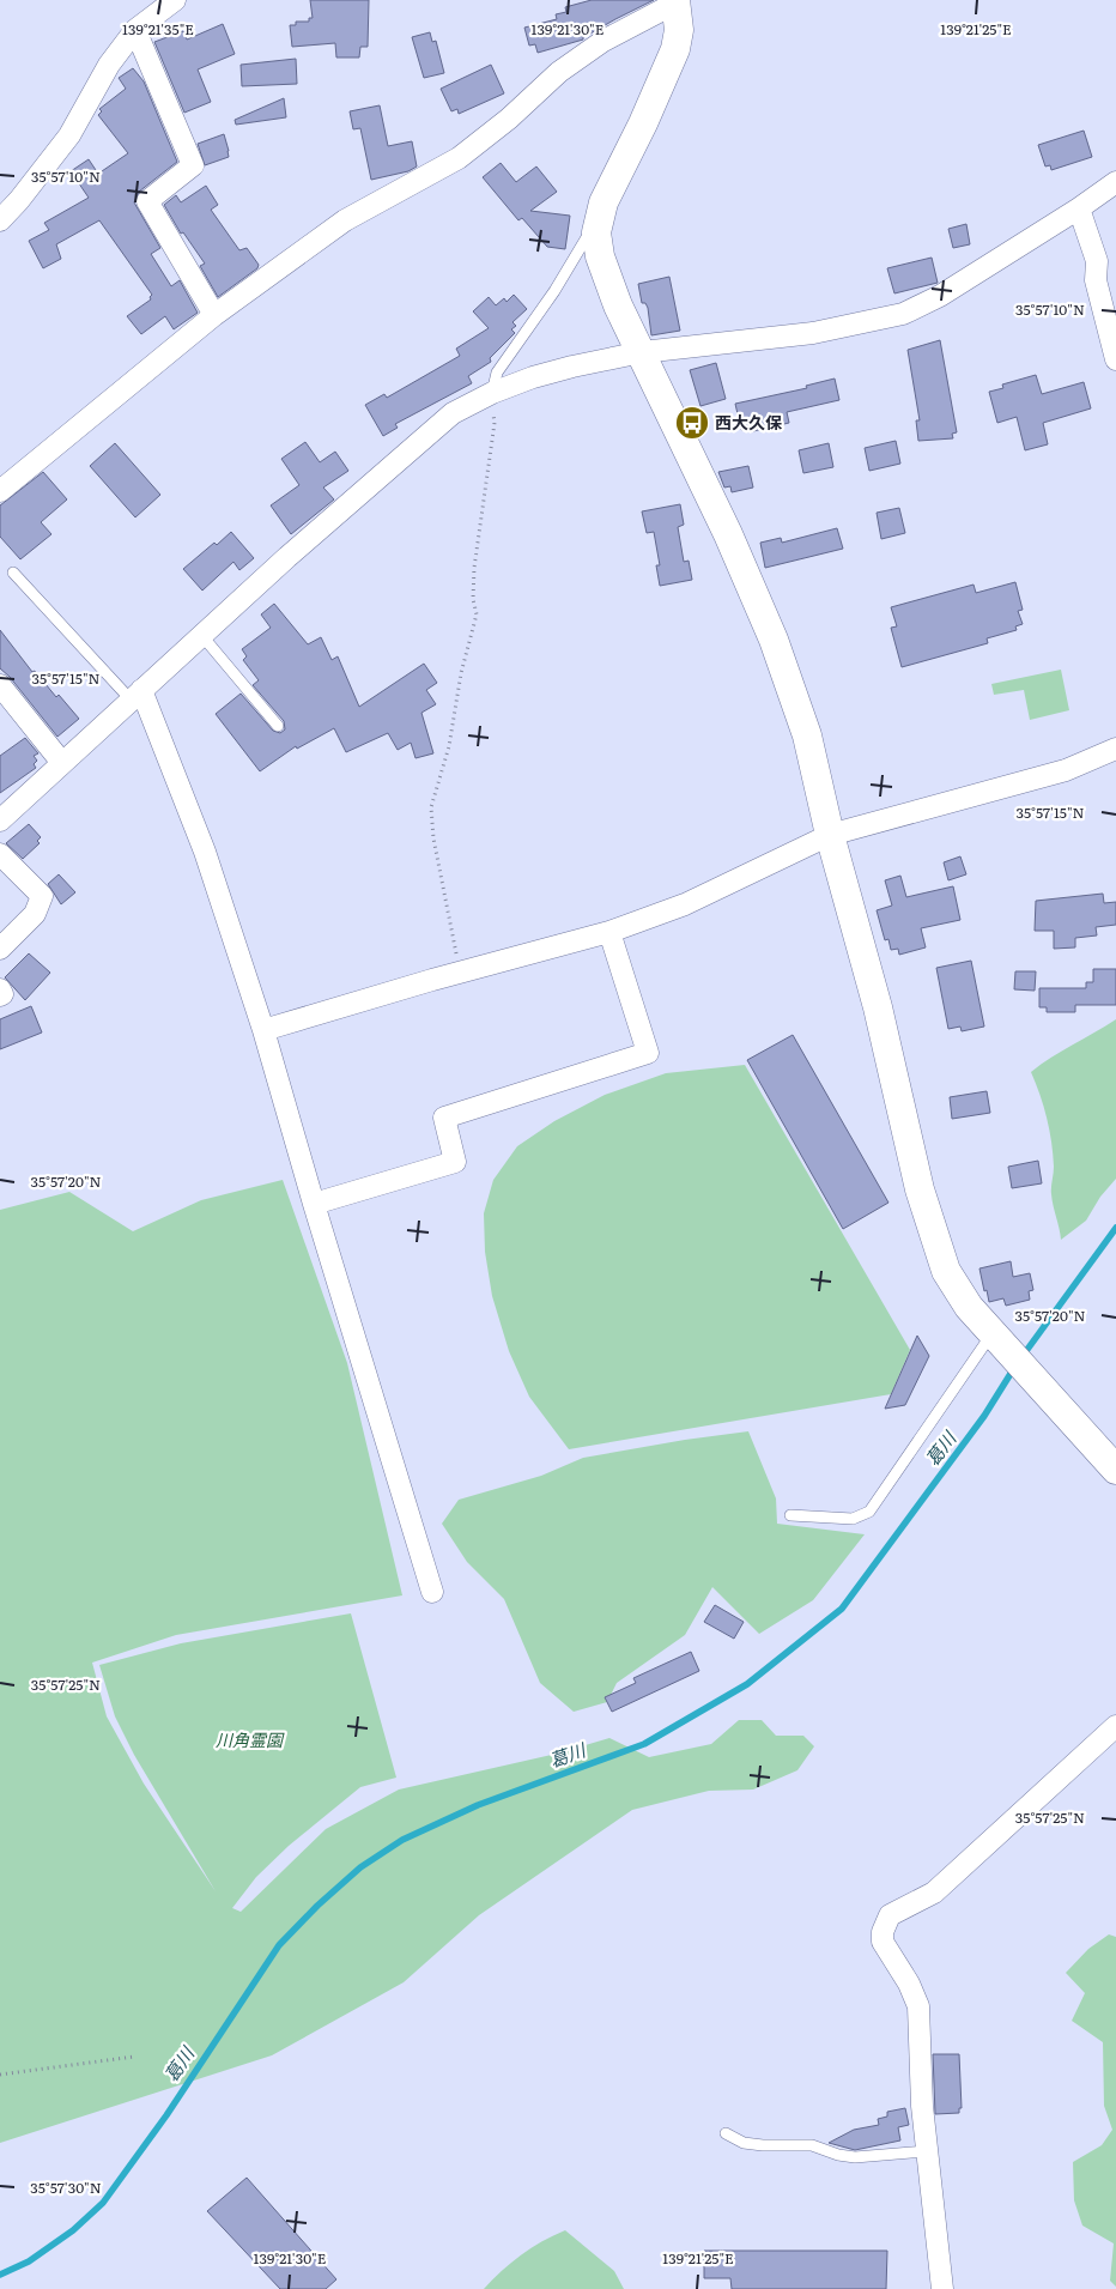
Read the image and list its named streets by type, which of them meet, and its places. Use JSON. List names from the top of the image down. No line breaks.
{"water":["葛川"],"parks":["川角霊園"],"places":{"bus stop":["西大久保"]},"coordinates":["139°21'35\"E","139°21'30\"E","139°21'25\"E","35°57'10\"N","35°57'15\"N","35°57'20\"N","35°57'25\"N","35°57'30\"N"]}
